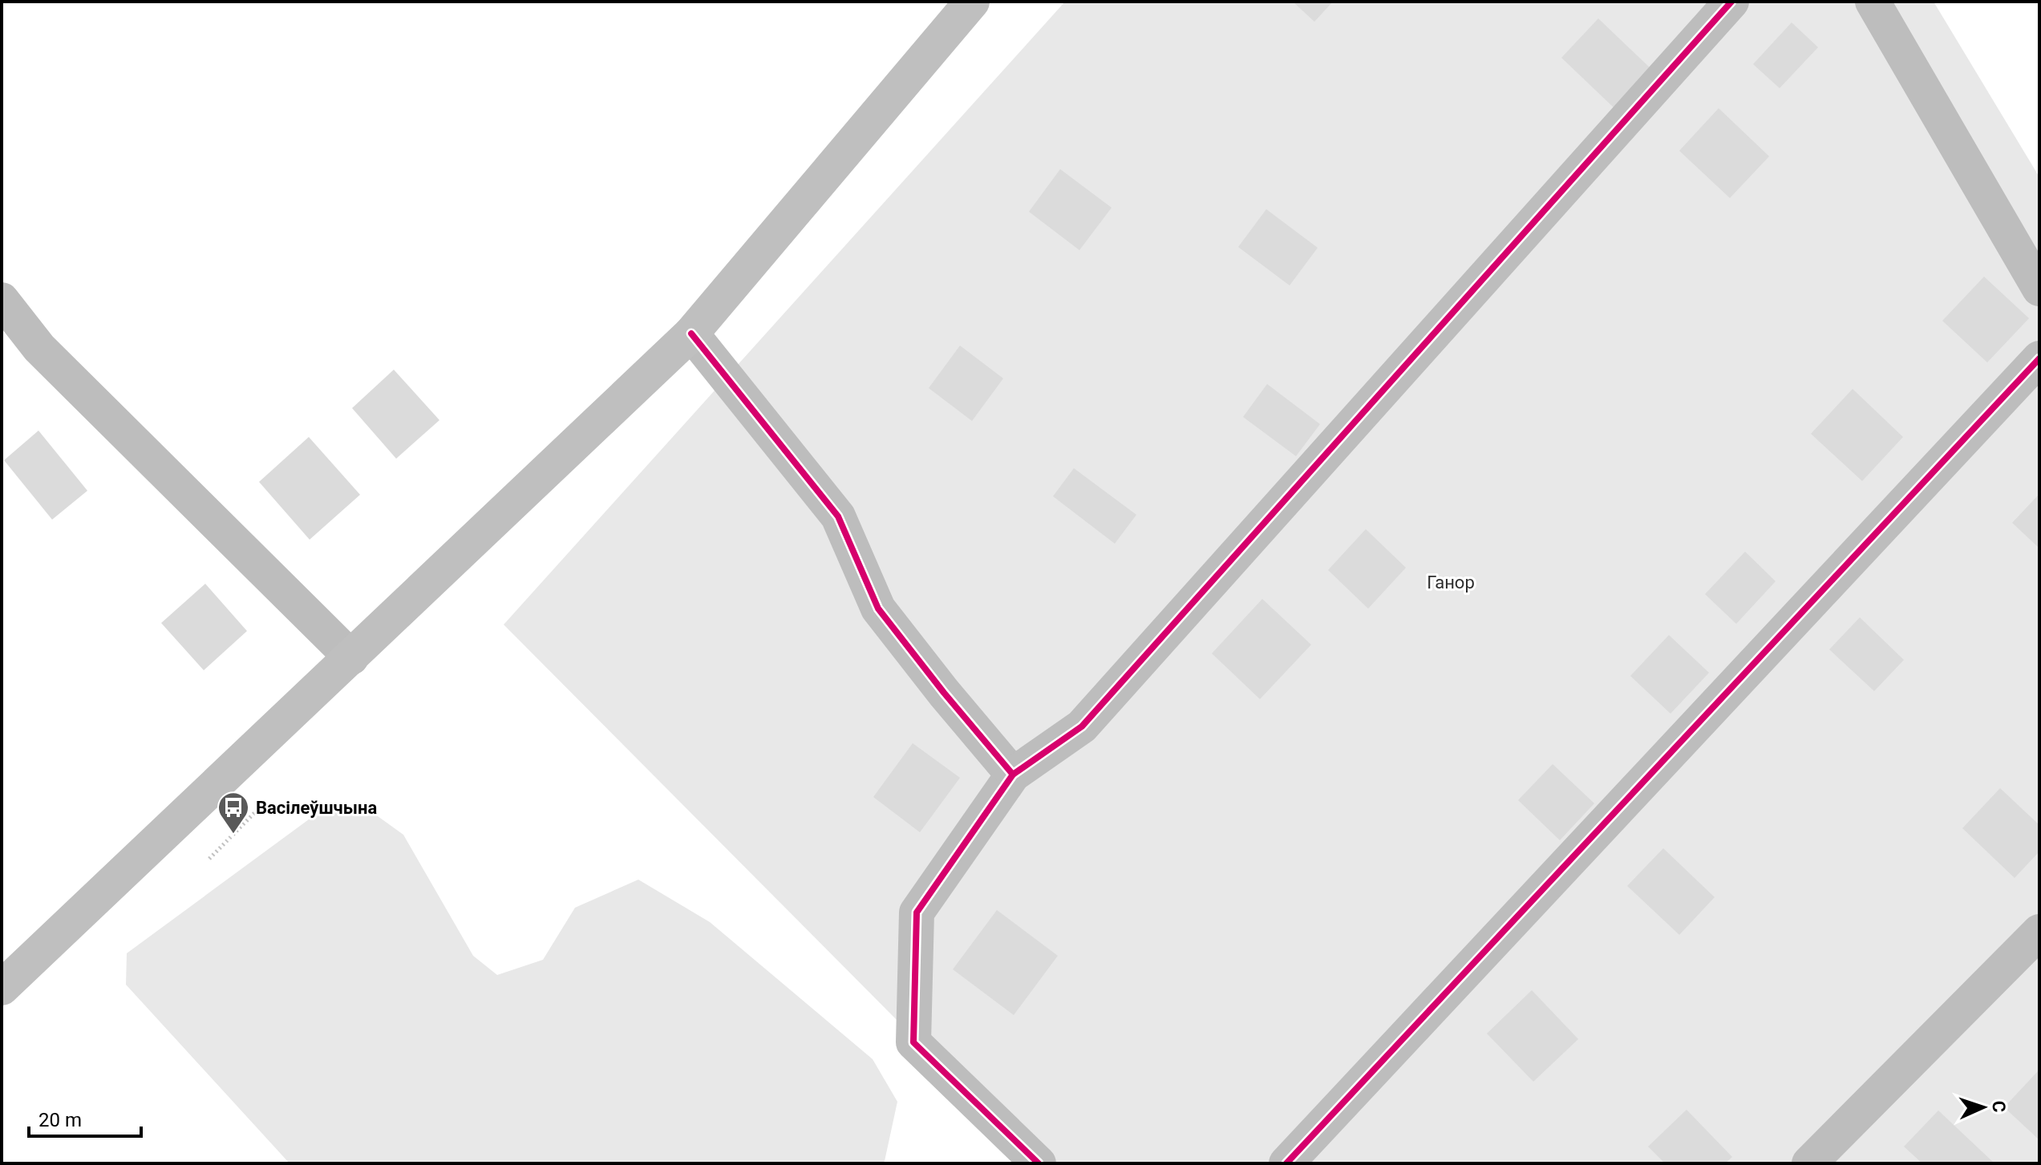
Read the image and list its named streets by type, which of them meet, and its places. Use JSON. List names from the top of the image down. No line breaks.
{"parks":["Ганор"],"places":{"bus stop":["Васілеўшчына"]},"scale_bar":"20 m","north":"right"}
